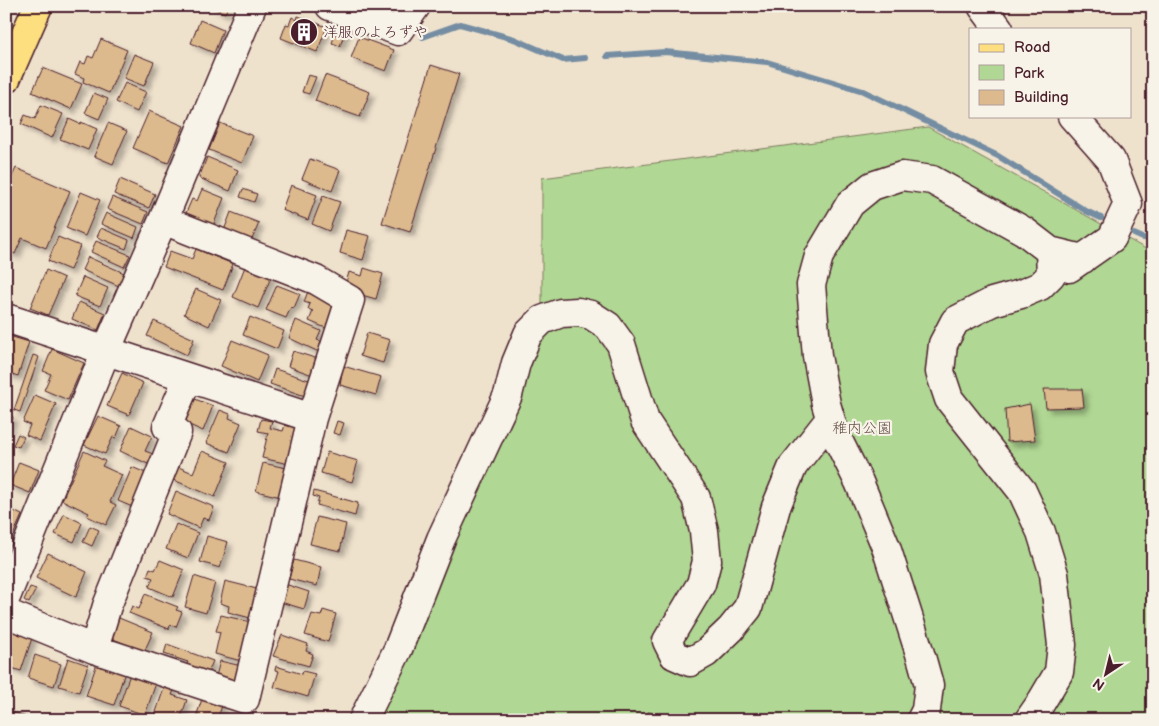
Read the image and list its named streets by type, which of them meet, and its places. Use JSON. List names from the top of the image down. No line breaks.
{"parks":["稚内公園"],"places":{"building":["洋服のよろずや"]},"legend":["Road","Park","Building"],"north":"bottom left"}
